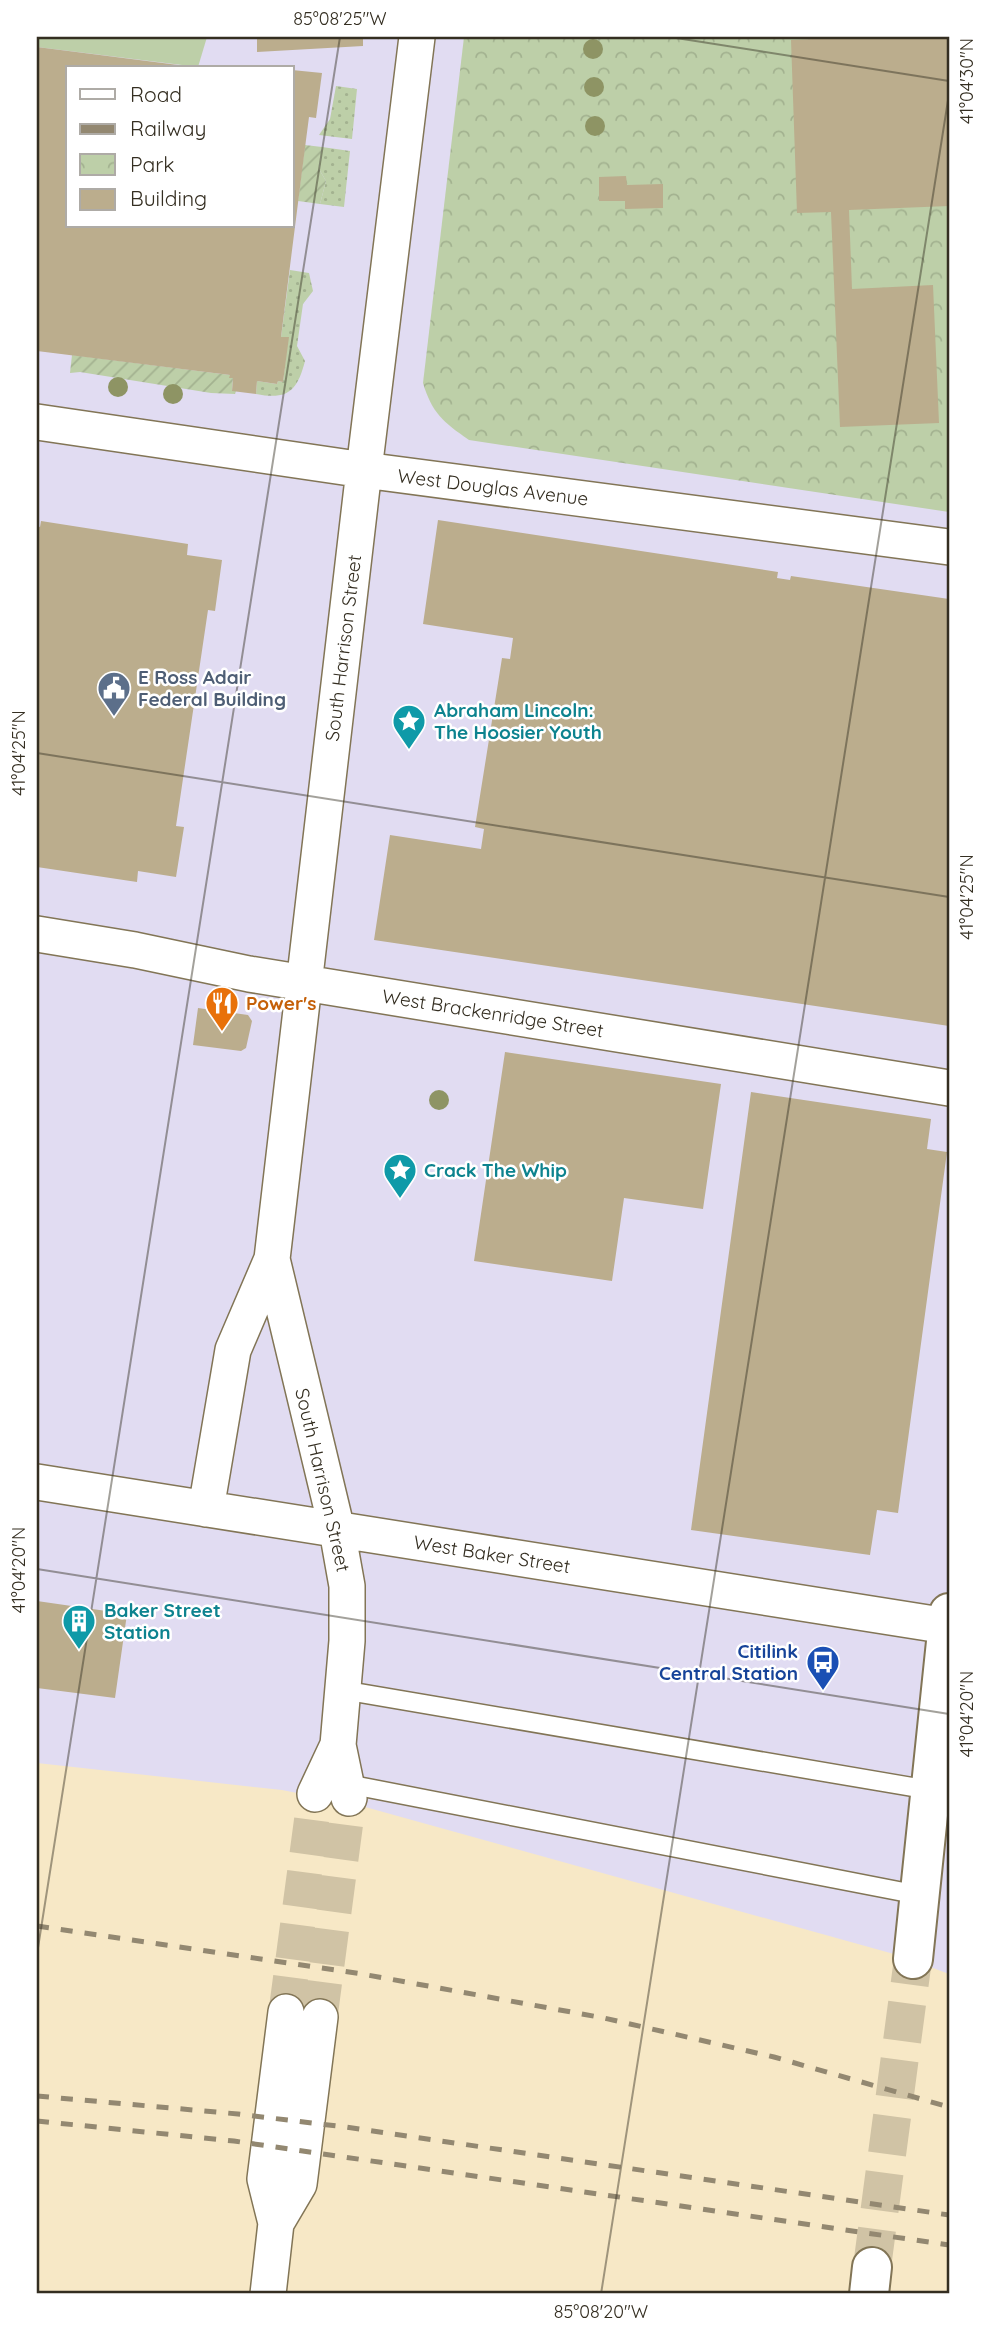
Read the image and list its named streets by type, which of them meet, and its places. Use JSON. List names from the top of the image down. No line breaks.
{"streets":{"street":["West Douglas Avenue","South Harrison Street","West Brackenridge Street","West Baker Street"]},"crossings":[["West Douglas Avenue","South Harrison Street"],["South Harrison Street","West Brackenridge Street"],["South Harrison Street","West Baker Street"]],"places":{"public building":["E Ross Adair Federal Building"],"place":["Abraham Lincoln: The Hoosier Youth","Crack The Whip"],"restaurant":["Power's"],"building":["Baker Street Station"],"bus stop":["Citilink Central Station"]},"legend":["Road","Railway","Park","Building"],"coordinates":["85°08'25\"W","41°04'30\"N","41°04'25\"N","41°04'20\"N","85°08'20\"W"]}
